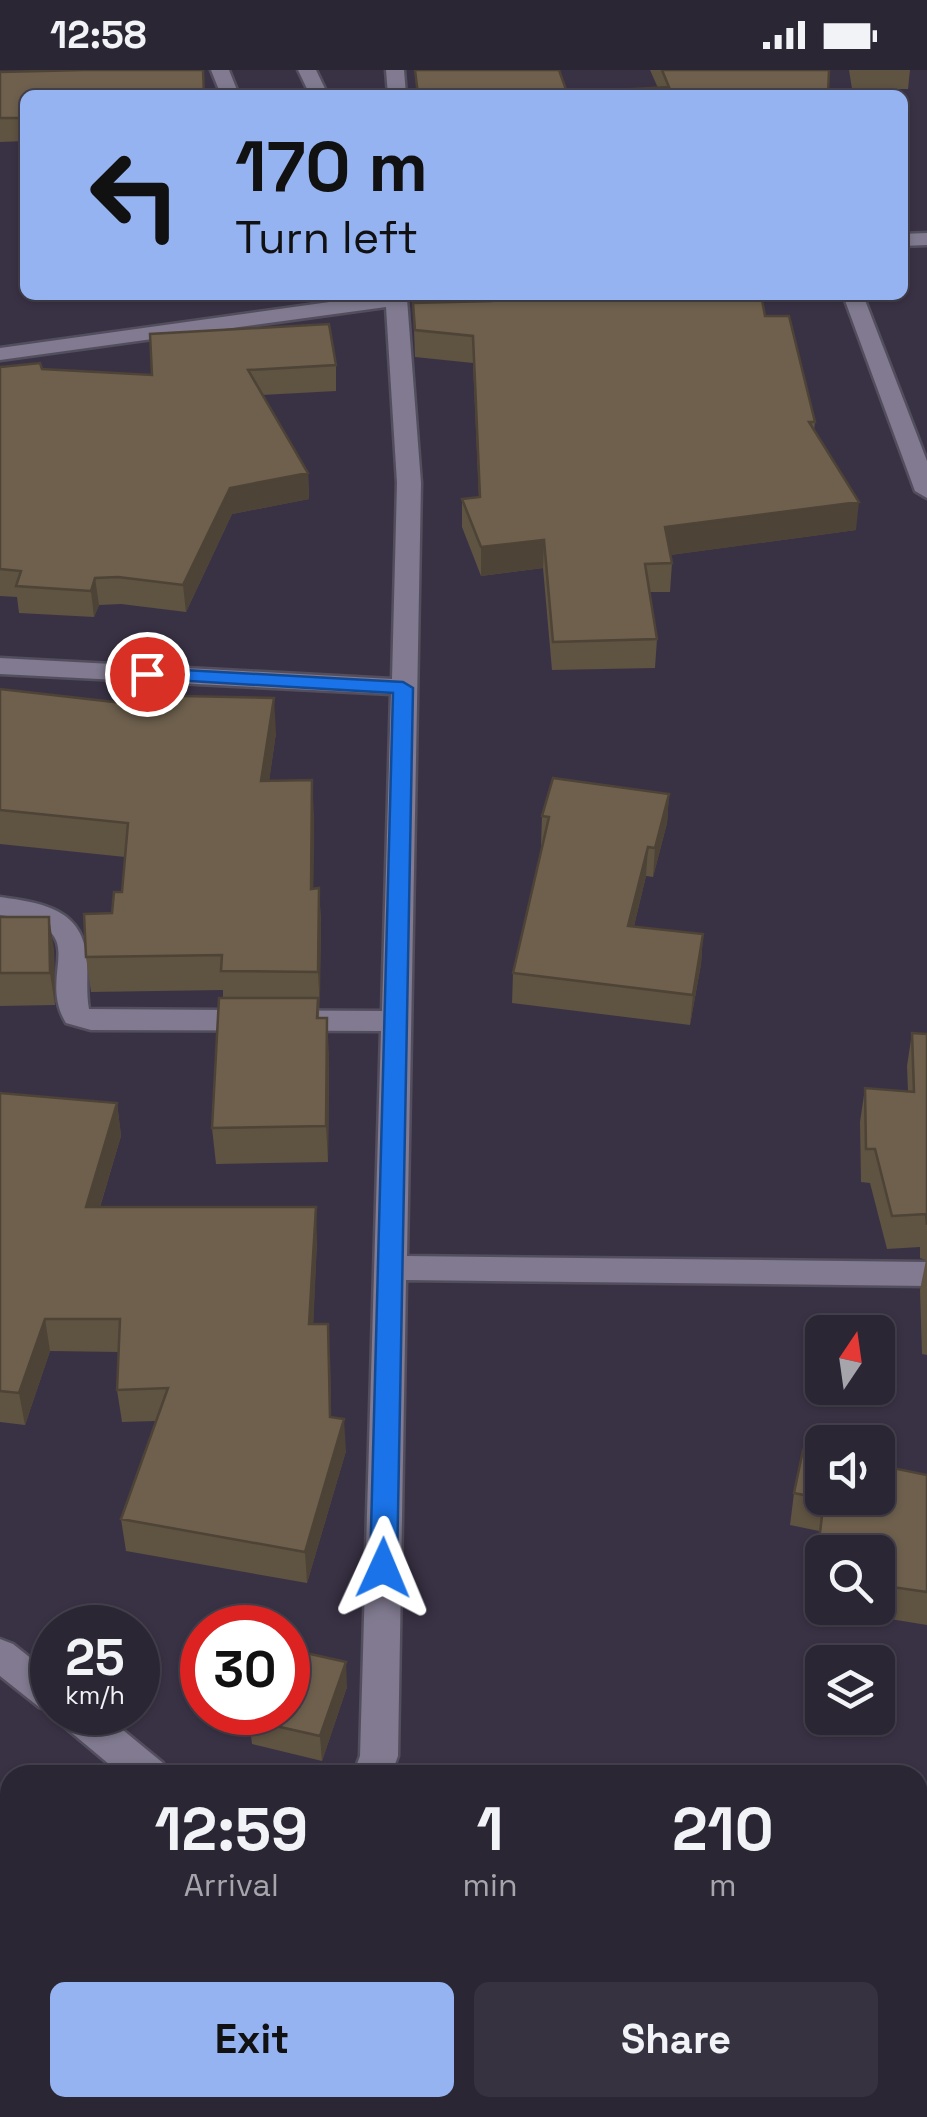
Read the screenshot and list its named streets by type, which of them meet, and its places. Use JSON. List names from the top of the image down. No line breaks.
{"north":"top","page":{"status":"12:58","turn":["170 m","Turn left"],"speed":"25 km/h","limit":"30","eta":["12:59","Arrival","1","min","210","m"],"buttons":["Exit","Share"]}}
